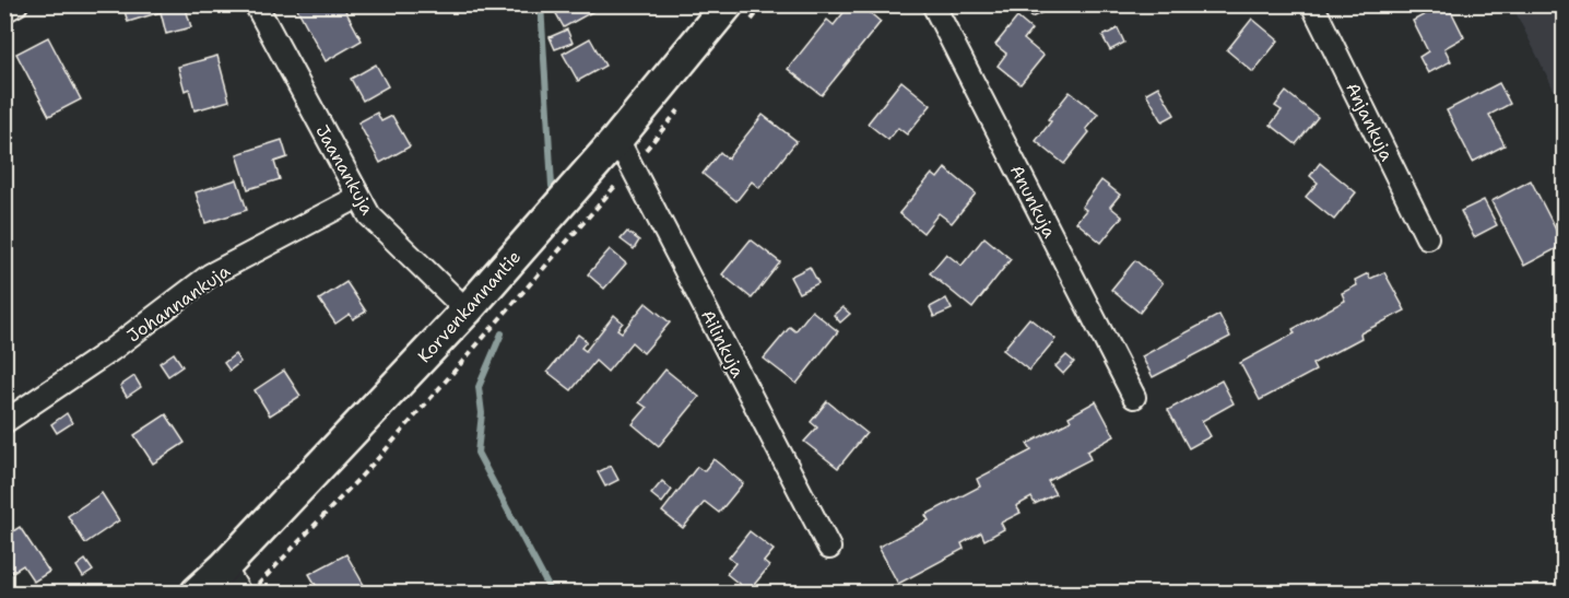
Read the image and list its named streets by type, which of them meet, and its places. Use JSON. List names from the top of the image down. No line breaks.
{"streets":{"main road":["Korvenkannantie"],"street":["Anjankuja","Jaanankuja","Anunkuja","Johannankuja","Ailinkuja"]},"crossings":[["Jaanankuja","Johannankuja"],["Jaanankuja","Korvenkannantie"],["Korvenkannantie","Ailinkuja"]]}
